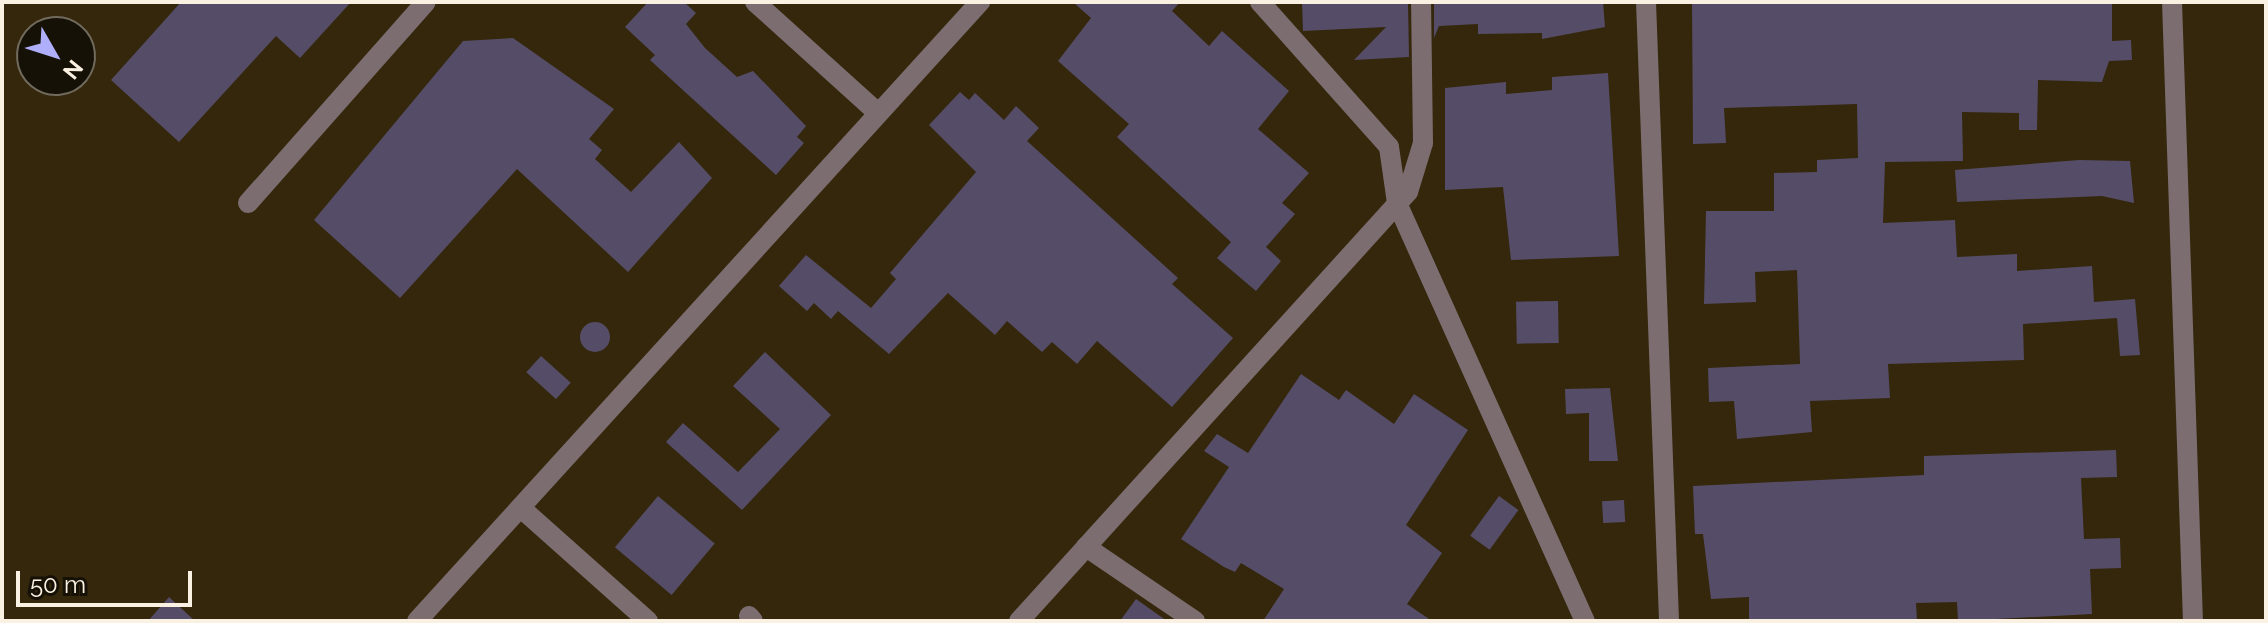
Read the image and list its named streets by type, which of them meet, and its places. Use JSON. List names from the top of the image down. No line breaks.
{"scale_bar":"50 m","north":"bottom right"}
